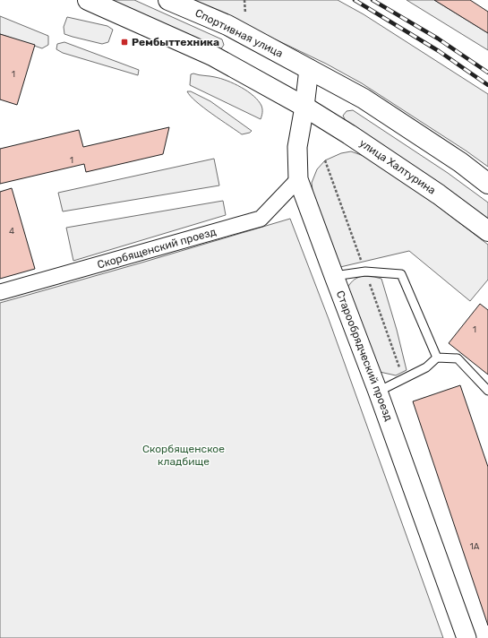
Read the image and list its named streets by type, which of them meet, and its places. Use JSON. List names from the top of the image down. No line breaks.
{"streets":{"main road":["Спортивная улица","улица Халтурина"],"street":["Скорбященский проезд","Старообрядческий проезд"]},"crossings":[["Спортивная улица","Старообрядческий проезд"],["улица Халтурина","Старообрядческий проезд"],["Скорбященский проезд","Старообрядческий проезд"]],"parks":["Скорбященское кладбище"],"places":{"transit":["Рембыттехника"]},"house_numbers":["1","1","4","1","1А"]}
